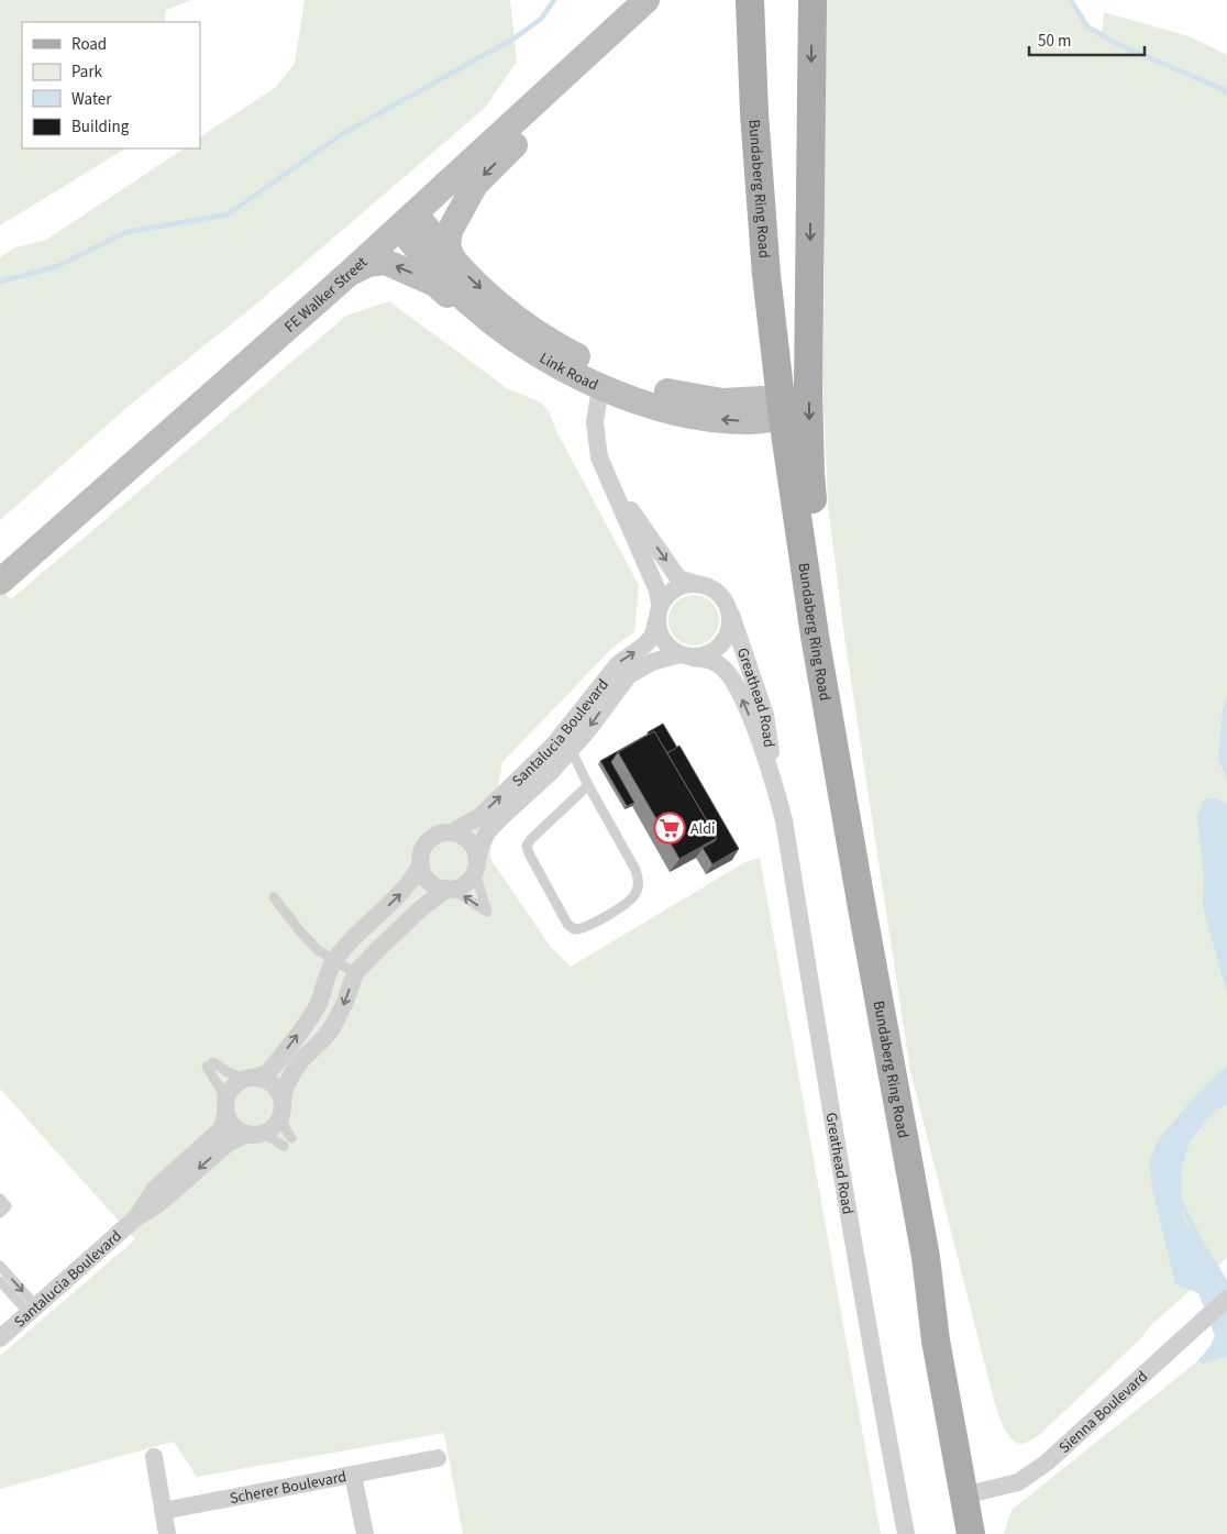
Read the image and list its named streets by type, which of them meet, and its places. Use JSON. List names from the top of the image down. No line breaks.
{"streets":{"main road":["Bundaberg Ring Road","FE Walker Street","Link Road"],"street":["Greathead Road","Santalucia Boulevard","Sienna Boulevard","Scherer Boulevard"]},"crossings":[["Bundaberg Ring Road","Link Road"],["Bundaberg Ring Road","Sienna Boulevard"],["FE Walker Street","Link Road"],["Link Road","Greathead Road"],["Greathead Road","Santalucia Boulevard"]],"places":{"supermarket":["Aldi"]},"legend":["Road","Park","Water","Building"],"scale_bar":"50 m"}
